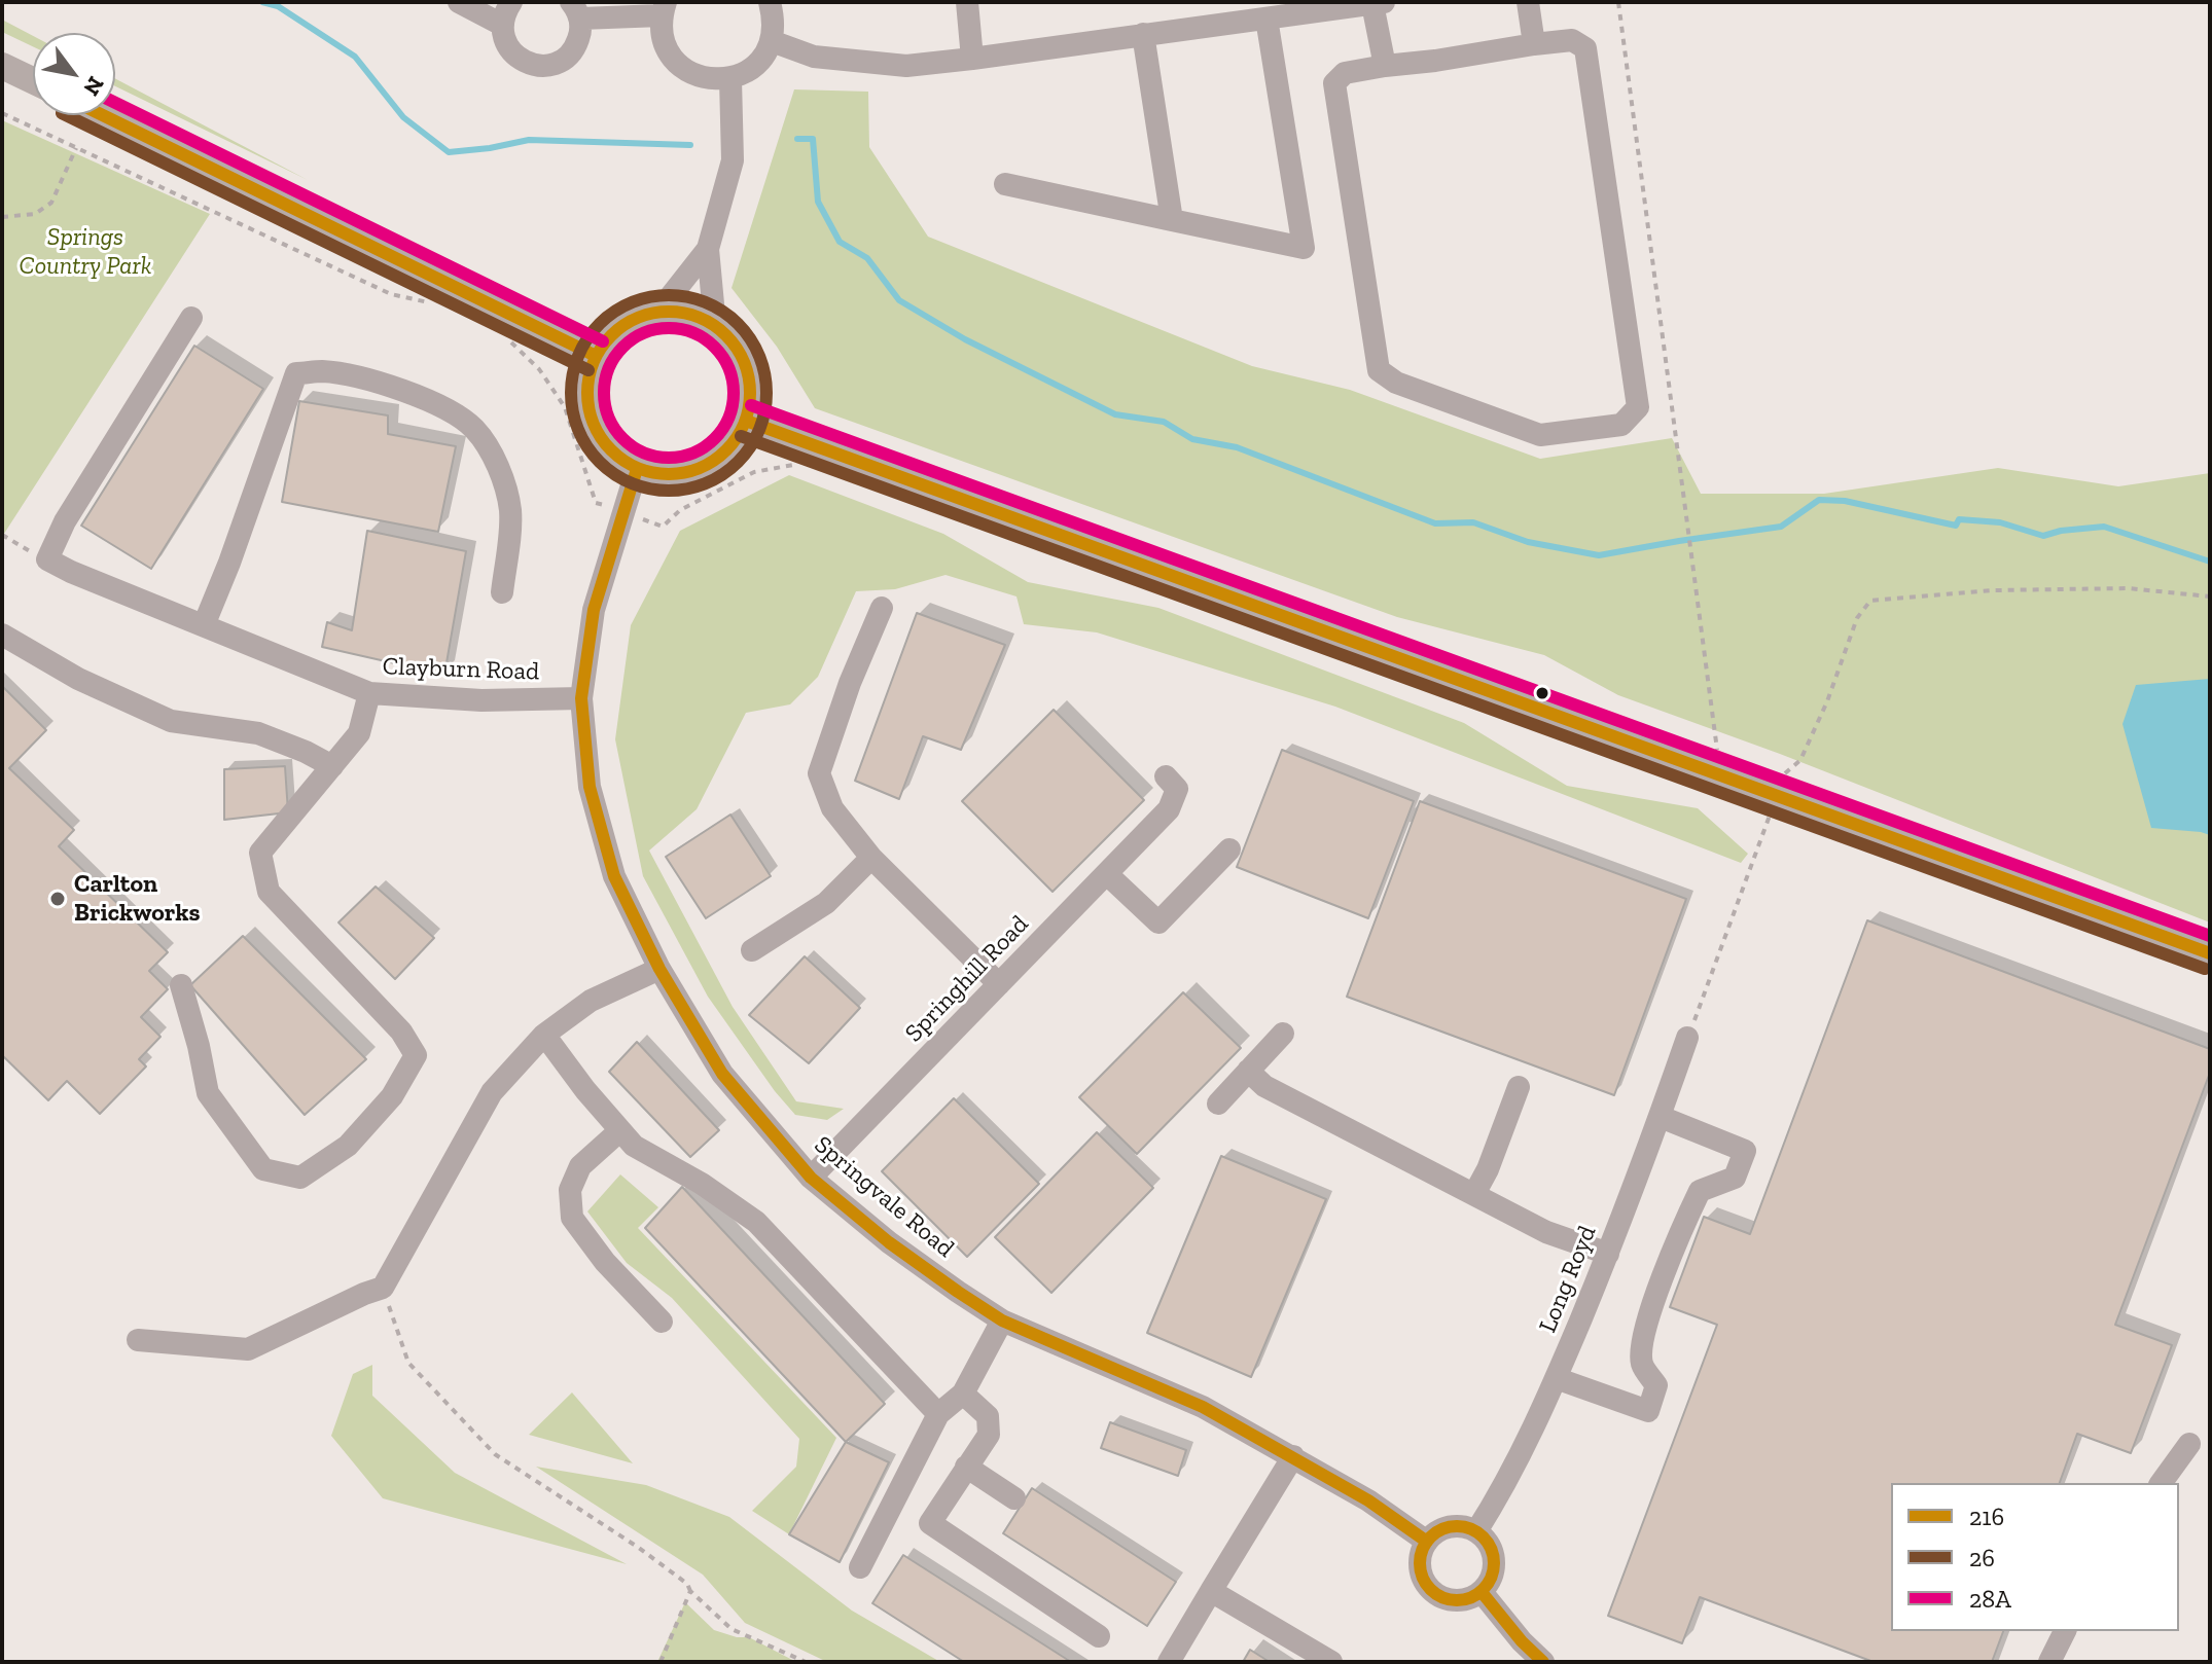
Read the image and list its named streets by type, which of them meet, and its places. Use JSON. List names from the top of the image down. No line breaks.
{"streets":{"street":["Clayburn Road","Springhill Road","Springvale Road","Long Royd"]},"crossings":[["Clayburn Road","Springvale Road"],["Springhill Road","Springvale Road"],["Springvale Road","Long Royd"]],"parks":["Springs Country Park"],"places":["Carlton Brickworks"],"lines":["transit line 28A","transit line 216","transit line 26"],"legend":["216","26","28A"],"north":"bottom right"}
